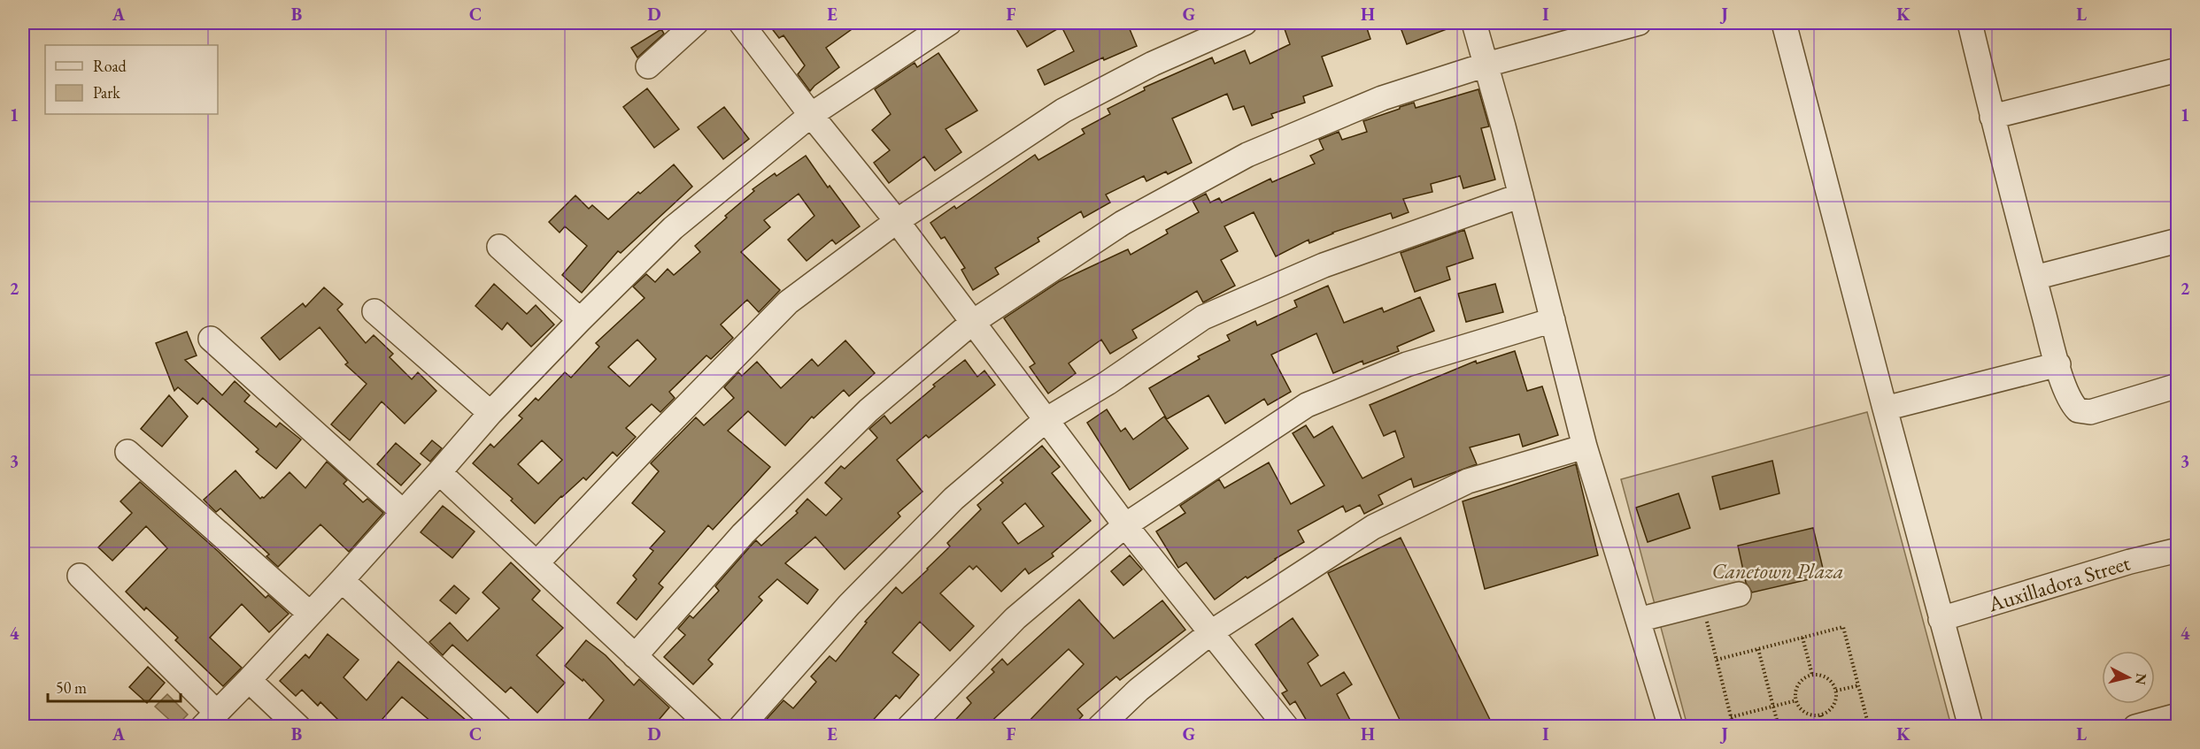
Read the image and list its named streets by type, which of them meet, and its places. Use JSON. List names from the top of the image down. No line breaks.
{"streets":{"street":["Auxilladora Street"]},"parks":["Canetown Plaza"],"legend":["Road","Park"],"scale_bar":"50 m","north":"right","grid":{"columns":["A","B","C","D","E","F","G","H","I","J","K","L"],"rows":["1","2","3","4"]}}
